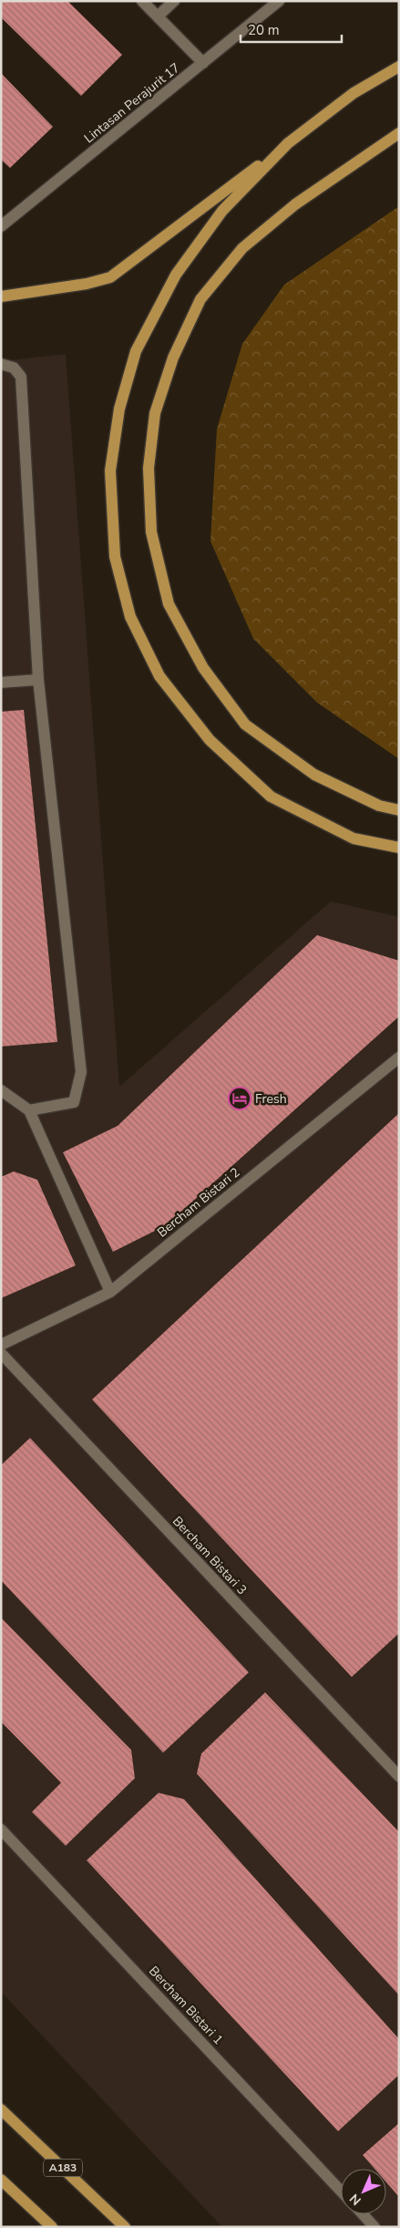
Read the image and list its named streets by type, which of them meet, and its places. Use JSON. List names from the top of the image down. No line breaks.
{"streets":{"main road":["A183"],"street":["Lintasan Perajurit 17","Bercham Bistari 2","Bercham Bistari 3","Bercham Bistari 1"]},"places":{"hotel":["Fresh"]},"scale_bar":"20 m","north":"bottom left"}
